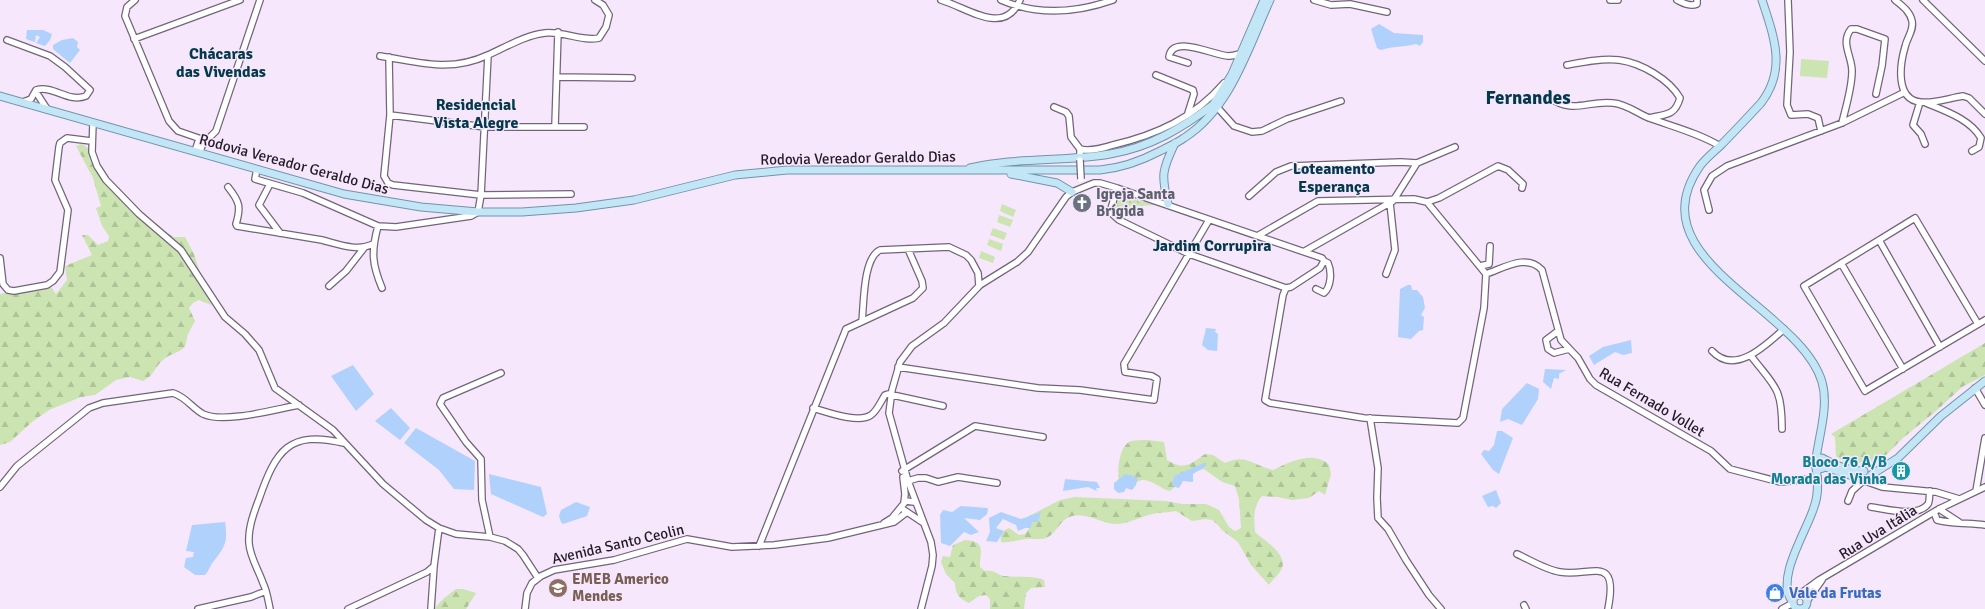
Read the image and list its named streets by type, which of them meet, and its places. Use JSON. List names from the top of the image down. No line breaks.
{"streets":{"main road":["Rodovia Vereador Geraldo Dias"],"street":["Rua Fernado Vollet","Rua Uva Itália","Avenida Santo Ceolin"]},"districts":["Chácaras das Vivendas","Fernandes","Residencial Vista Alegre","Loteamento Esperança","Jardim Corrupira"],"places":{"church":["Igreja Santa Brígida"],"building":["Bloco 76 A/B Morada das Vinha"],"school or university":["EMEB Americo Mendes"],"shop":["Vale da Frutas"]}}
